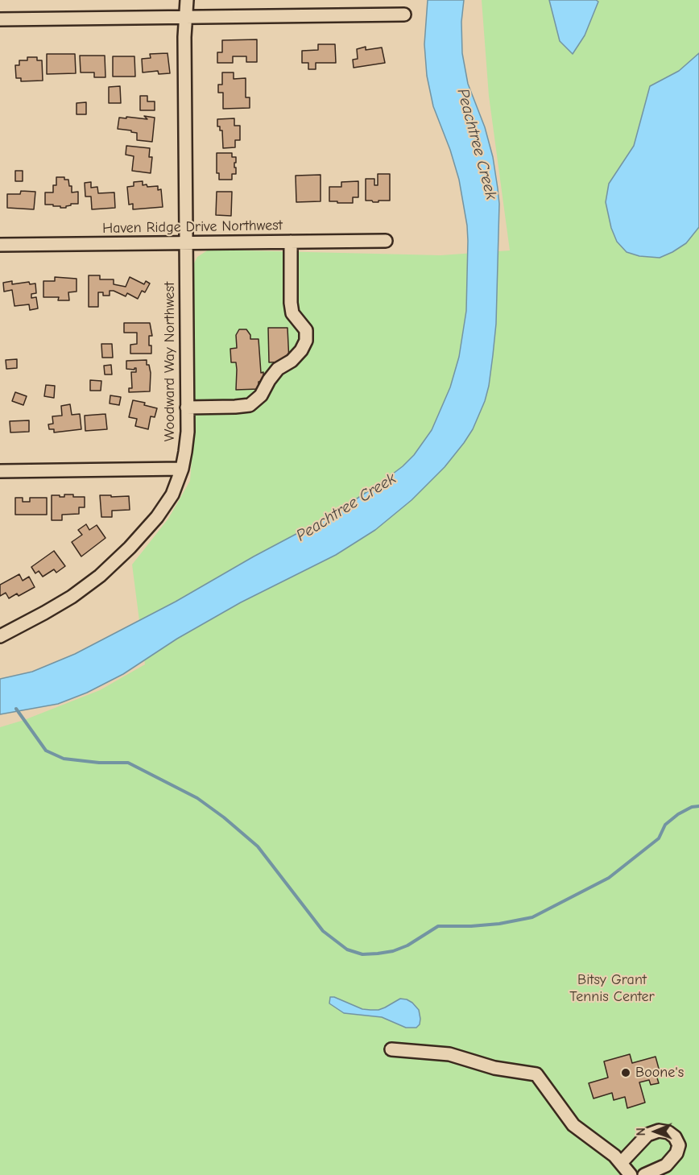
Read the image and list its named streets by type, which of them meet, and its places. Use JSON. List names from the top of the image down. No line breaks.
{"streets":{"street":["Haven Ridge Drive Northwest","Woodward Way Northwest"]},"crossings":[["Haven Ridge Drive Northwest","Woodward Way Northwest"]],"water":["Peachtree Creek"],"parks":["Bitsy Grant Tennis Center"],"places":["Boone's"],"north":"left"}
